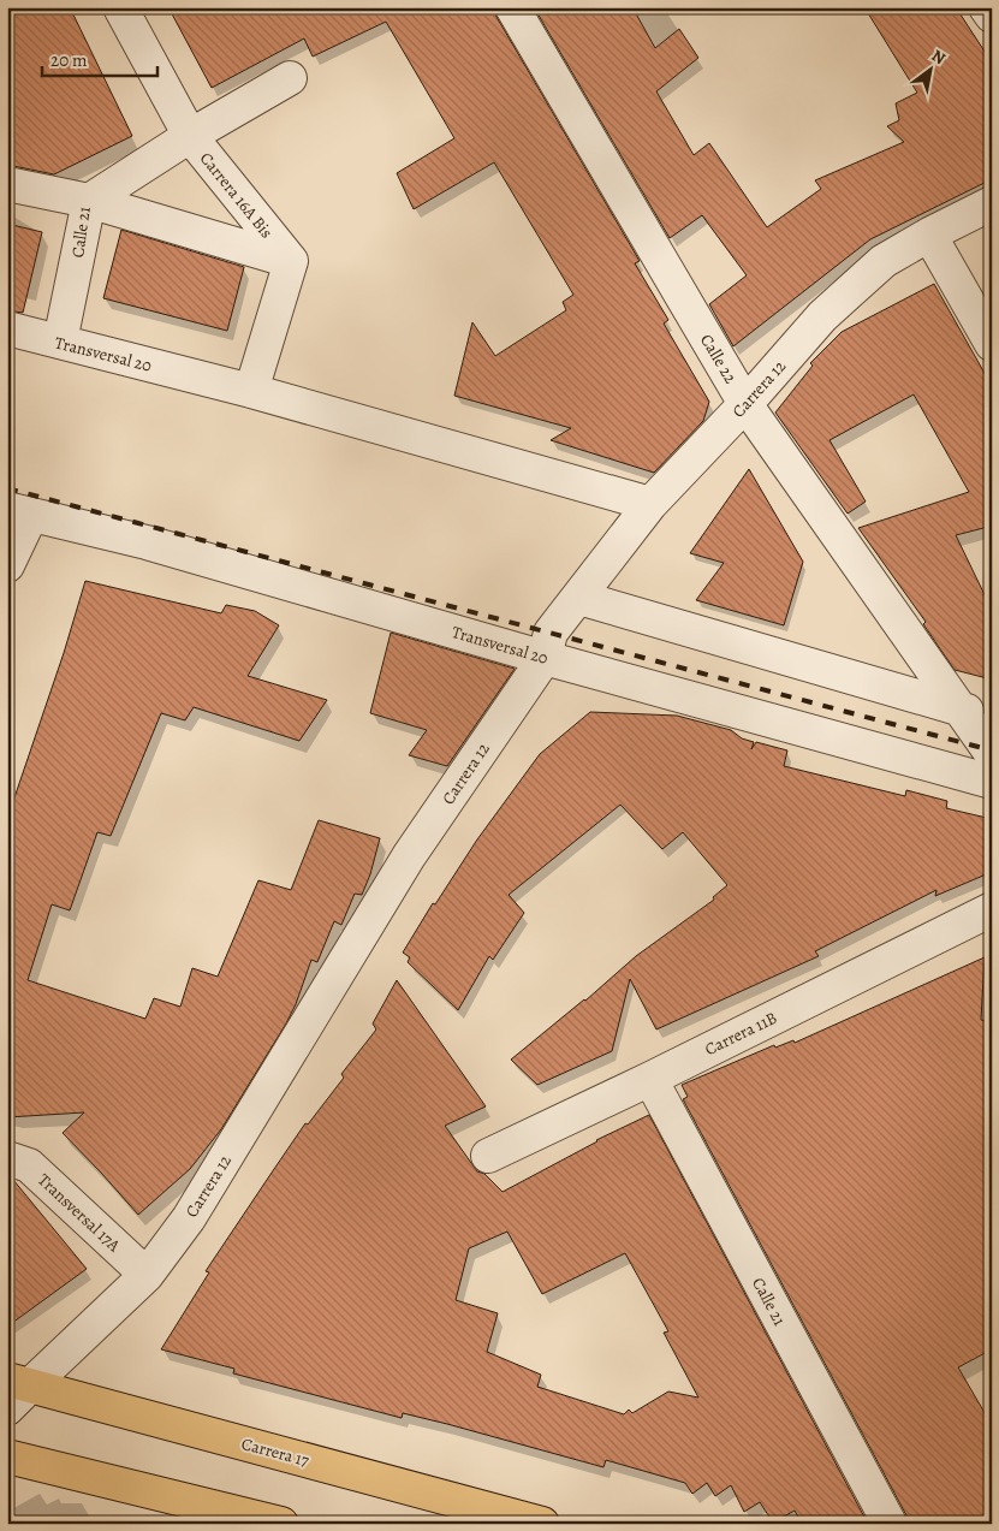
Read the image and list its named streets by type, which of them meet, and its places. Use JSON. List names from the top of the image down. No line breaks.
{"streets":{"main road":["Carrera 17"],"street":["Carrera 16A Bis","Calle 21","Transversal 20","Calle 22","Carrera 12","Carrera 11B","Transversal 17A"]},"crossings":[["Calle 21","Transversal 20"],["Calle 21","Carrera 11B"],["Transversal 20","Carrera 12"],["Calle 22","Carrera 12"],["Carrera 12","Transversal 17A"],["Carrera 12","Carrera 17"]],"scale_bar":"20 m","north":"top right"}
